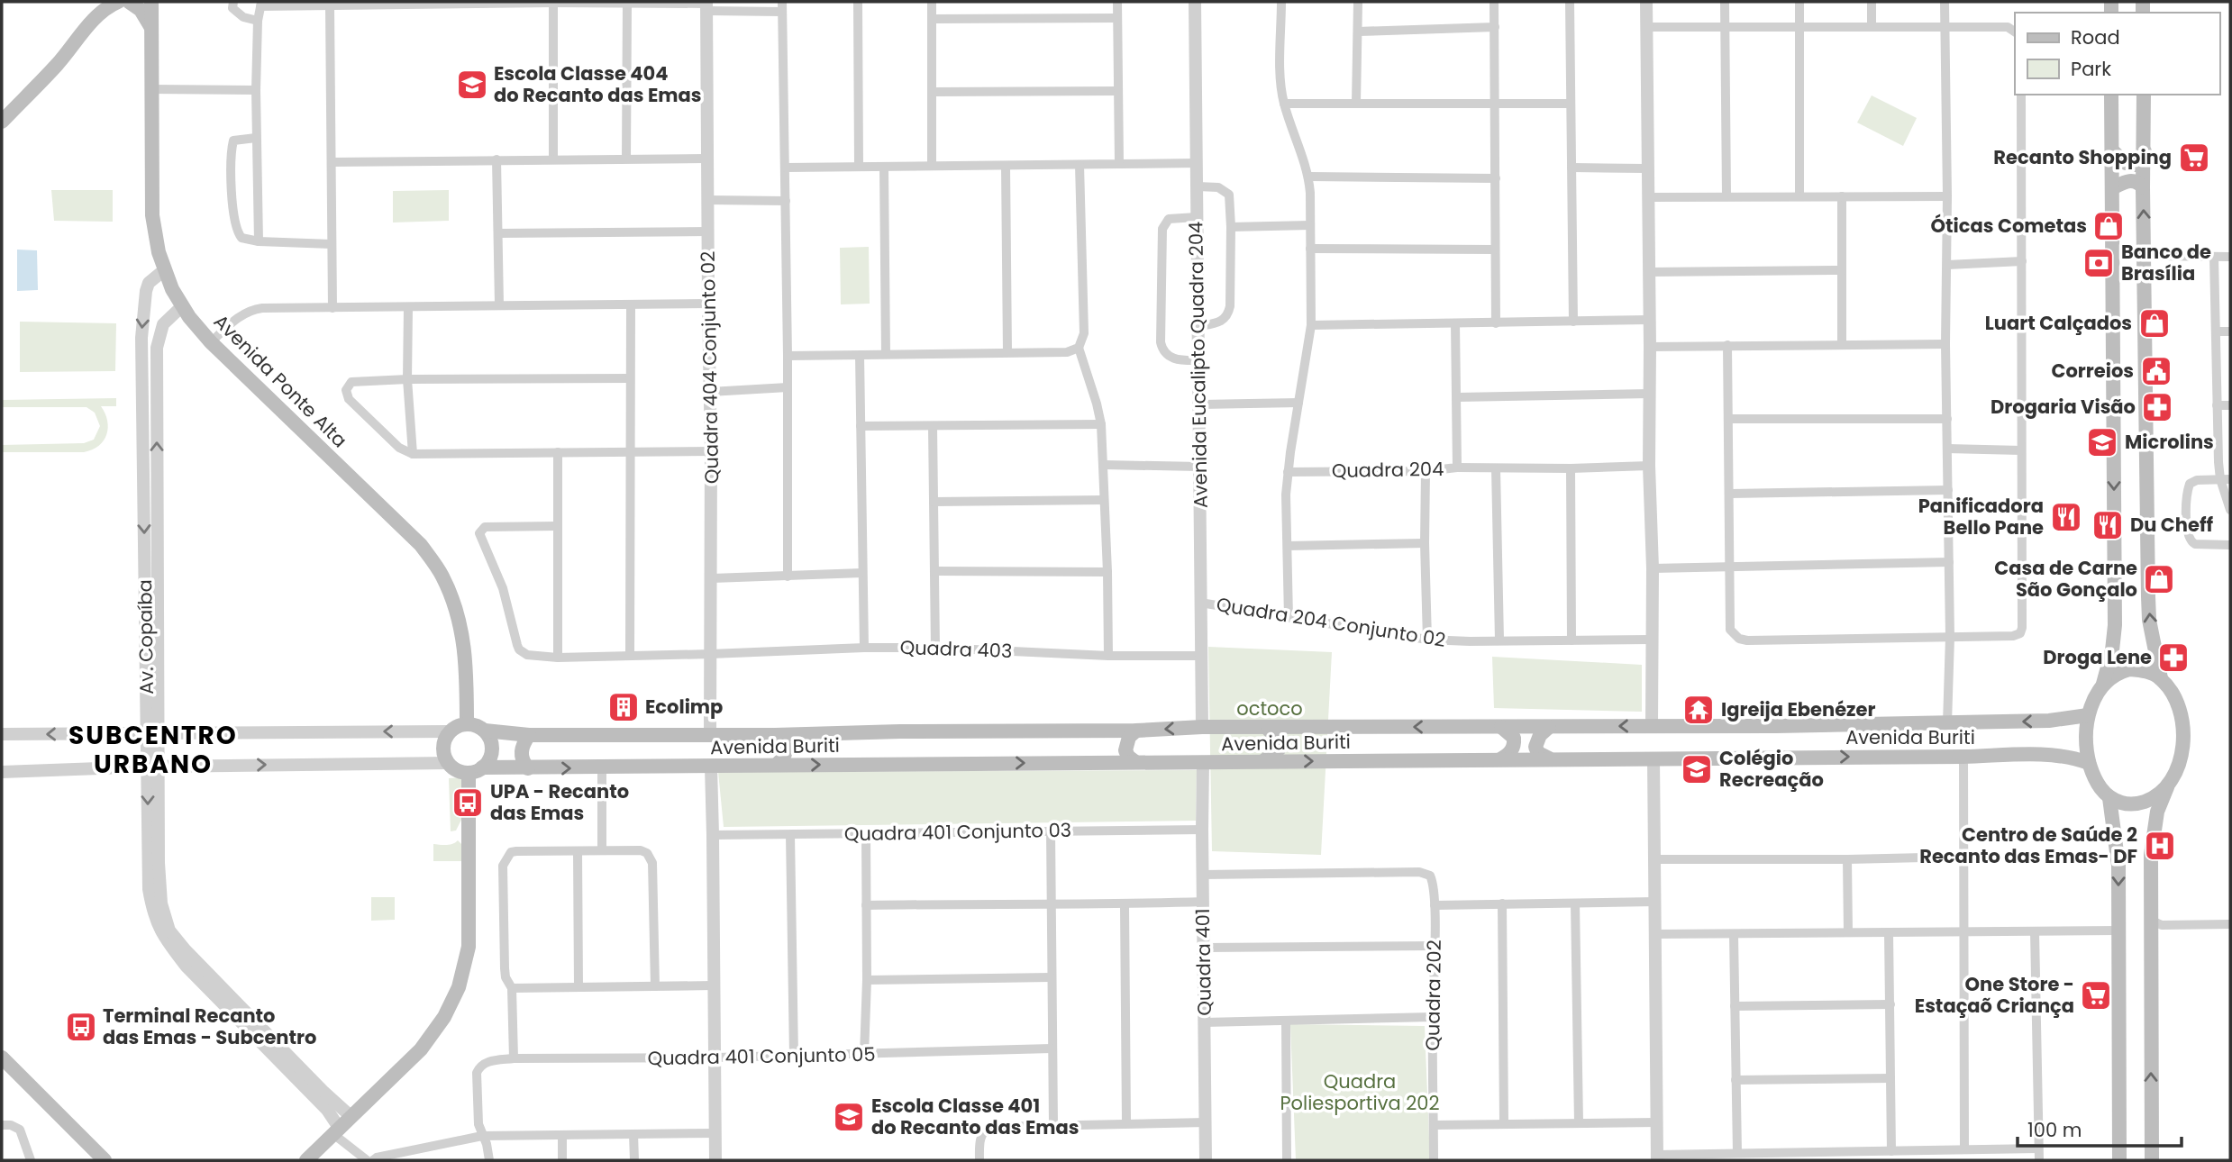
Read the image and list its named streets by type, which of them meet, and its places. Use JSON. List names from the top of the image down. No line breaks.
{"streets":{"main road":["Avenida Ponte Alta","Avenida Buriti"],"street":["Avenida Eucalipto Quadra 204","Quadra 404 Conjunto 02","Quadra 204","Quadra 204 Conjunto 02","Av. Copaíba","Quadra 403","Quadra 401 Conjunto 03","Quadra 401","Quadra 202","Quadra 401 Conjunto 05"]},"crossings":[["Avenida Eucalipto Quadra 204","Quadra 204 Conjunto 02"],["Avenida Eucalipto Quadra 204","Quadra 403"],["Avenida Eucalipto Quadra 204","Avenida Buriti"],["Quadra 404 Conjunto 02","Quadra 403"],["Quadra 404 Conjunto 02","Avenida Buriti"],["Avenida Ponte Alta","Av. Copaíba"],["Avenida Ponte Alta","Avenida Buriti"],["Av. Copaíba","Avenida Buriti"],["Avenida Buriti","Quadra 401"],["Quadra 401 Conjunto 03","Quadra 401"],["Quadra 401","Quadra 202"]],"districts":["SUBCENTRO URBANO"],"parks":["octoco","Quadra Poliesportiva 202"],"places":{"school or university":["Escola Classe 404 do Recanto das Emas","Microlins","Colégio Recreação","Escola Classe 401 do Recanto das Emas"],"supermarket":["Recanto Shopping","One Store - Estaçaõ Criança"],"shop":["Óticas Cometas","Luart Calçados","Casa de Carne São Gonçalo"],"bank":["Banco de Brasília"],"public building":["Correios"],"pharmacy":["Drogaria Visão","Droga Lene"],"restaurant":["Panificadora Bello Pane","Du Cheff"],"building":["Ecolimp"],"temple":["Igreija Ebenézer"],"bus stop":["UPA - Recanto das Emas","Terminal Recanto das Emas - Subcentro"],"hospital":["Centro de Saúde 2 Recanto das Emas- DF"]},"legend":["Road","Park"],"scale_bar":"100 m"}
